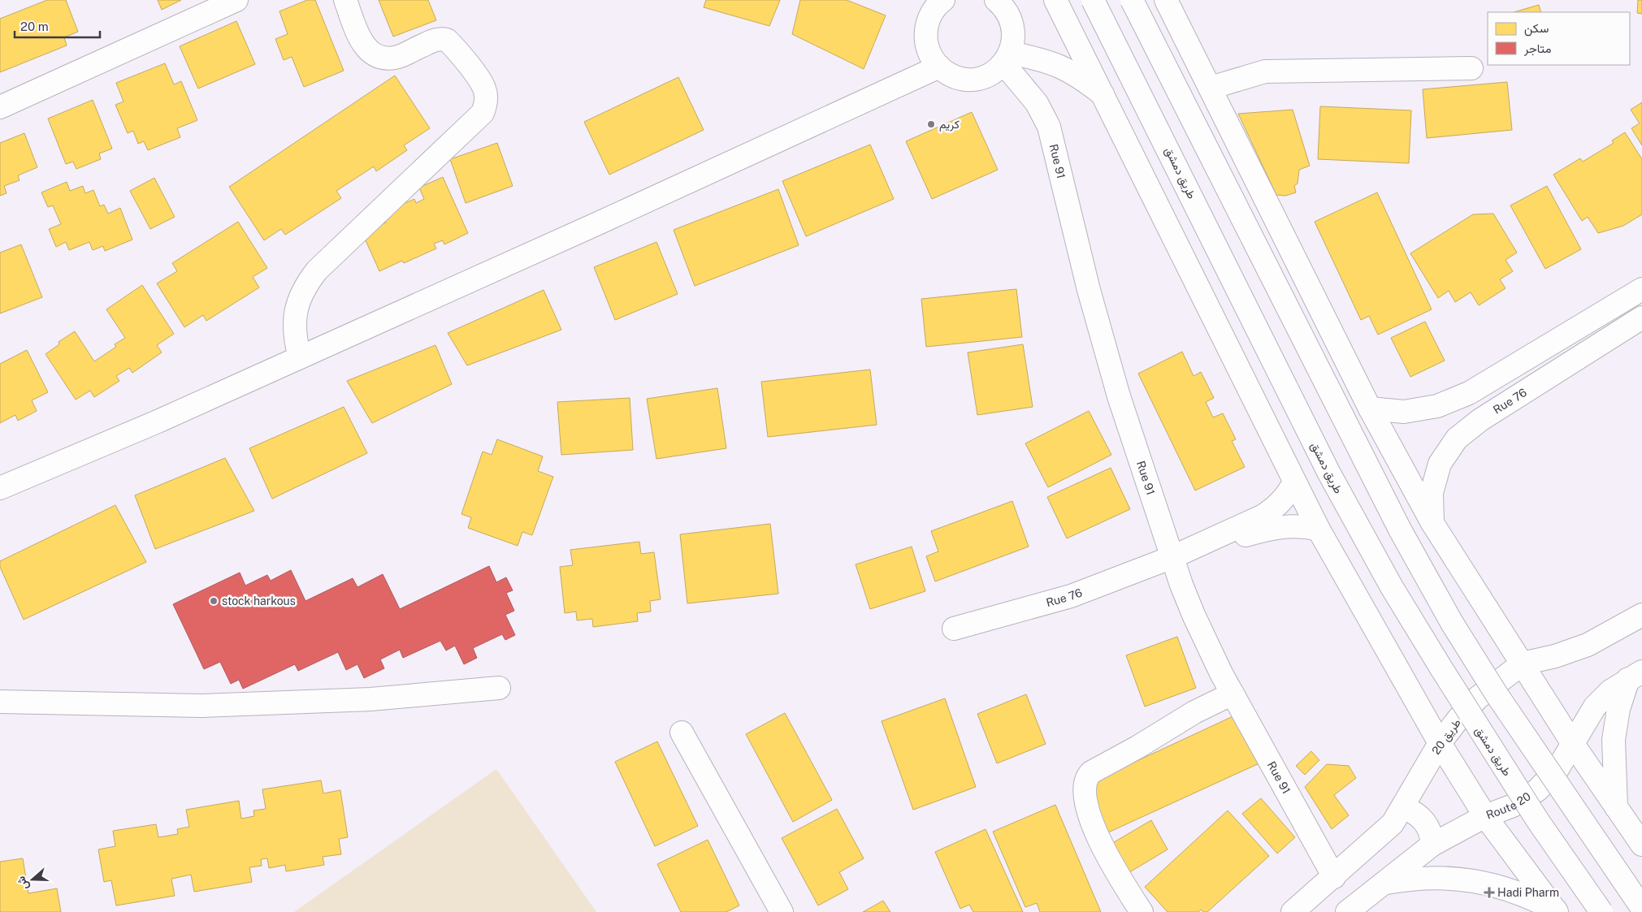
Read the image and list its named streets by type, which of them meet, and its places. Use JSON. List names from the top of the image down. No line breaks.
{"streets":{"main road":["Rue 91","طريق دمشق","Rue 76","طريق 20","Route 20"]},"crossings":[["Rue 91","Rue 76"],["Rue 91","طريق 20"]],"places":{"other":["كريم","stock harkous"],"health":["Hadi Pharm"]},"legend":["سكن","متاجر"],"scale_bar":"20 m","north":"left"}
